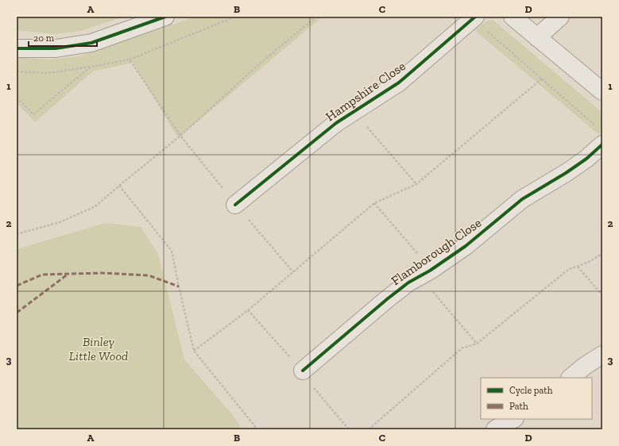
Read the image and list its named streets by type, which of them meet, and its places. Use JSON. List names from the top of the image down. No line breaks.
{"streets":{"street":["Hampshire Close","Flamborough Close"]},"parks":["Binley Little Wood"],"legend":["Cycle path","Path"],"scale_bar":"20 m","grid":{"columns":["A","B","C","D"],"rows":["1","2","3"]}}
